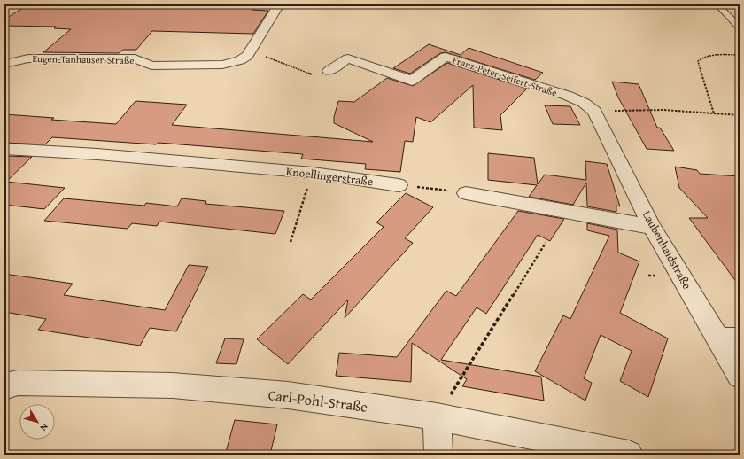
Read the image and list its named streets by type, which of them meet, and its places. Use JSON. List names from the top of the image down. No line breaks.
{"streets":{"street":["Eugen-Tanhauser-Straße","Franz-Peter-Seifert-Straße","Knoellingerstraße","Laubenhaidstraße","Carl-Pohl-Straße"]},"crossings":[["Franz-Peter-Seifert-Straße","Laubenhaidstraße"]],"north":"bottom right"}
